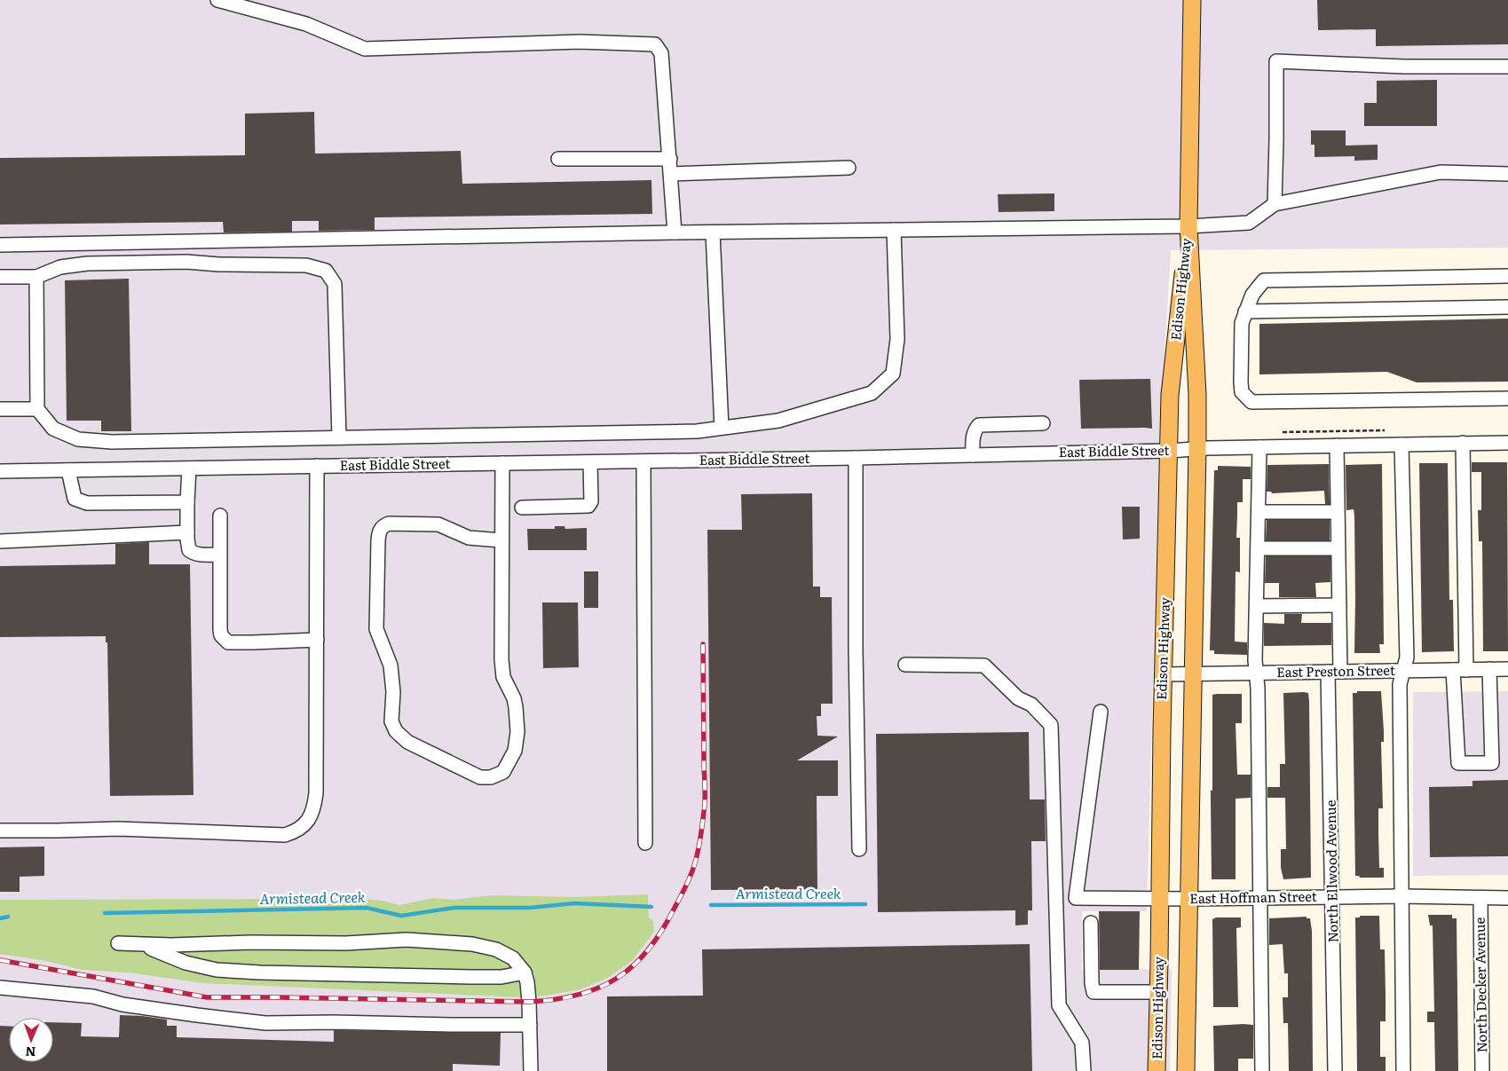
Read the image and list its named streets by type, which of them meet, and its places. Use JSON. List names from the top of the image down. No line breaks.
{"streets":{"main road":["Edison Highway"],"street":["East Biddle Street","East Preston Street","North Ellwood Avenue","East Hoffman Street","North Decker Avenue"]},"crossings":[["Edison Highway","East Biddle Street"],["Edison Highway","East Preston Street"],["Edison Highway","East Hoffman Street"],["East Biddle Street","North Ellwood Avenue"],["East Preston Street","North Ellwood Avenue"],["North Ellwood Avenue","East Hoffman Street"],["East Hoffman Street","North Decker Avenue"]],"water":["Armistead Creek"],"north":"bottom"}
